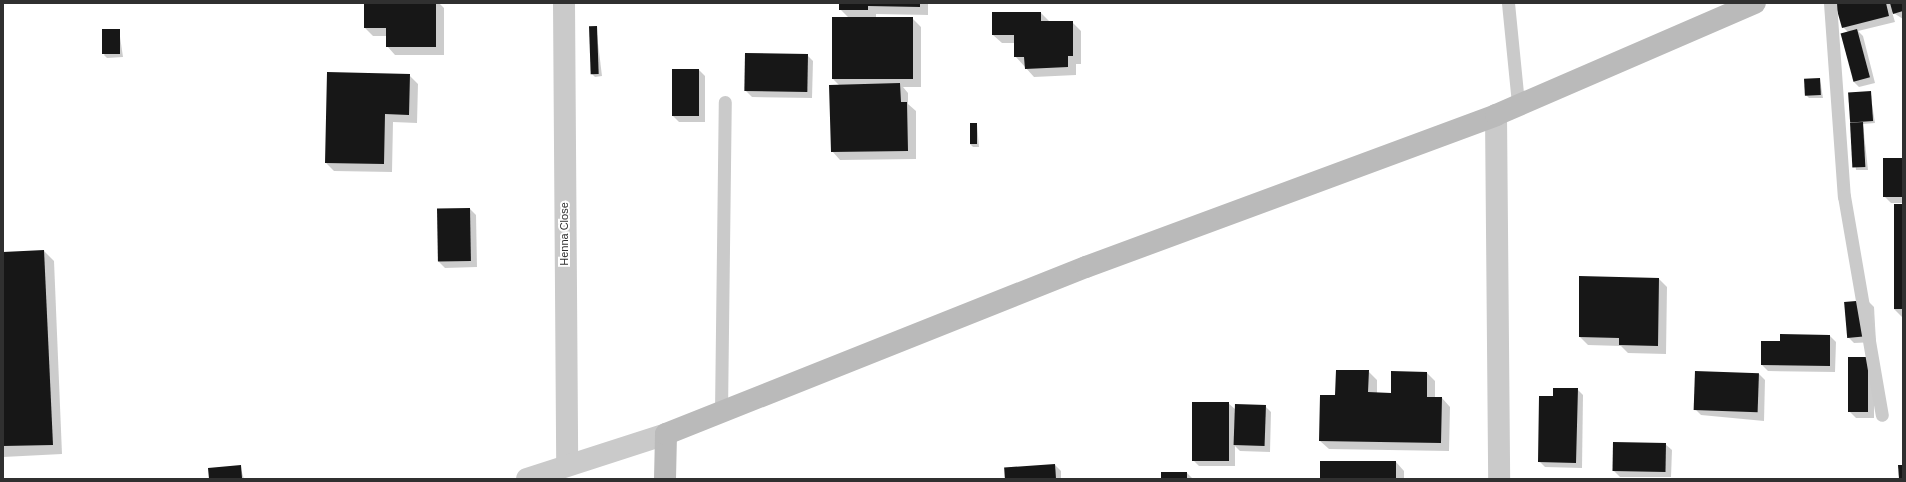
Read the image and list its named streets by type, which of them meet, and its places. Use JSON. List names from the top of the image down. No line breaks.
{"streets":{"street":["Henna Close"]}}
